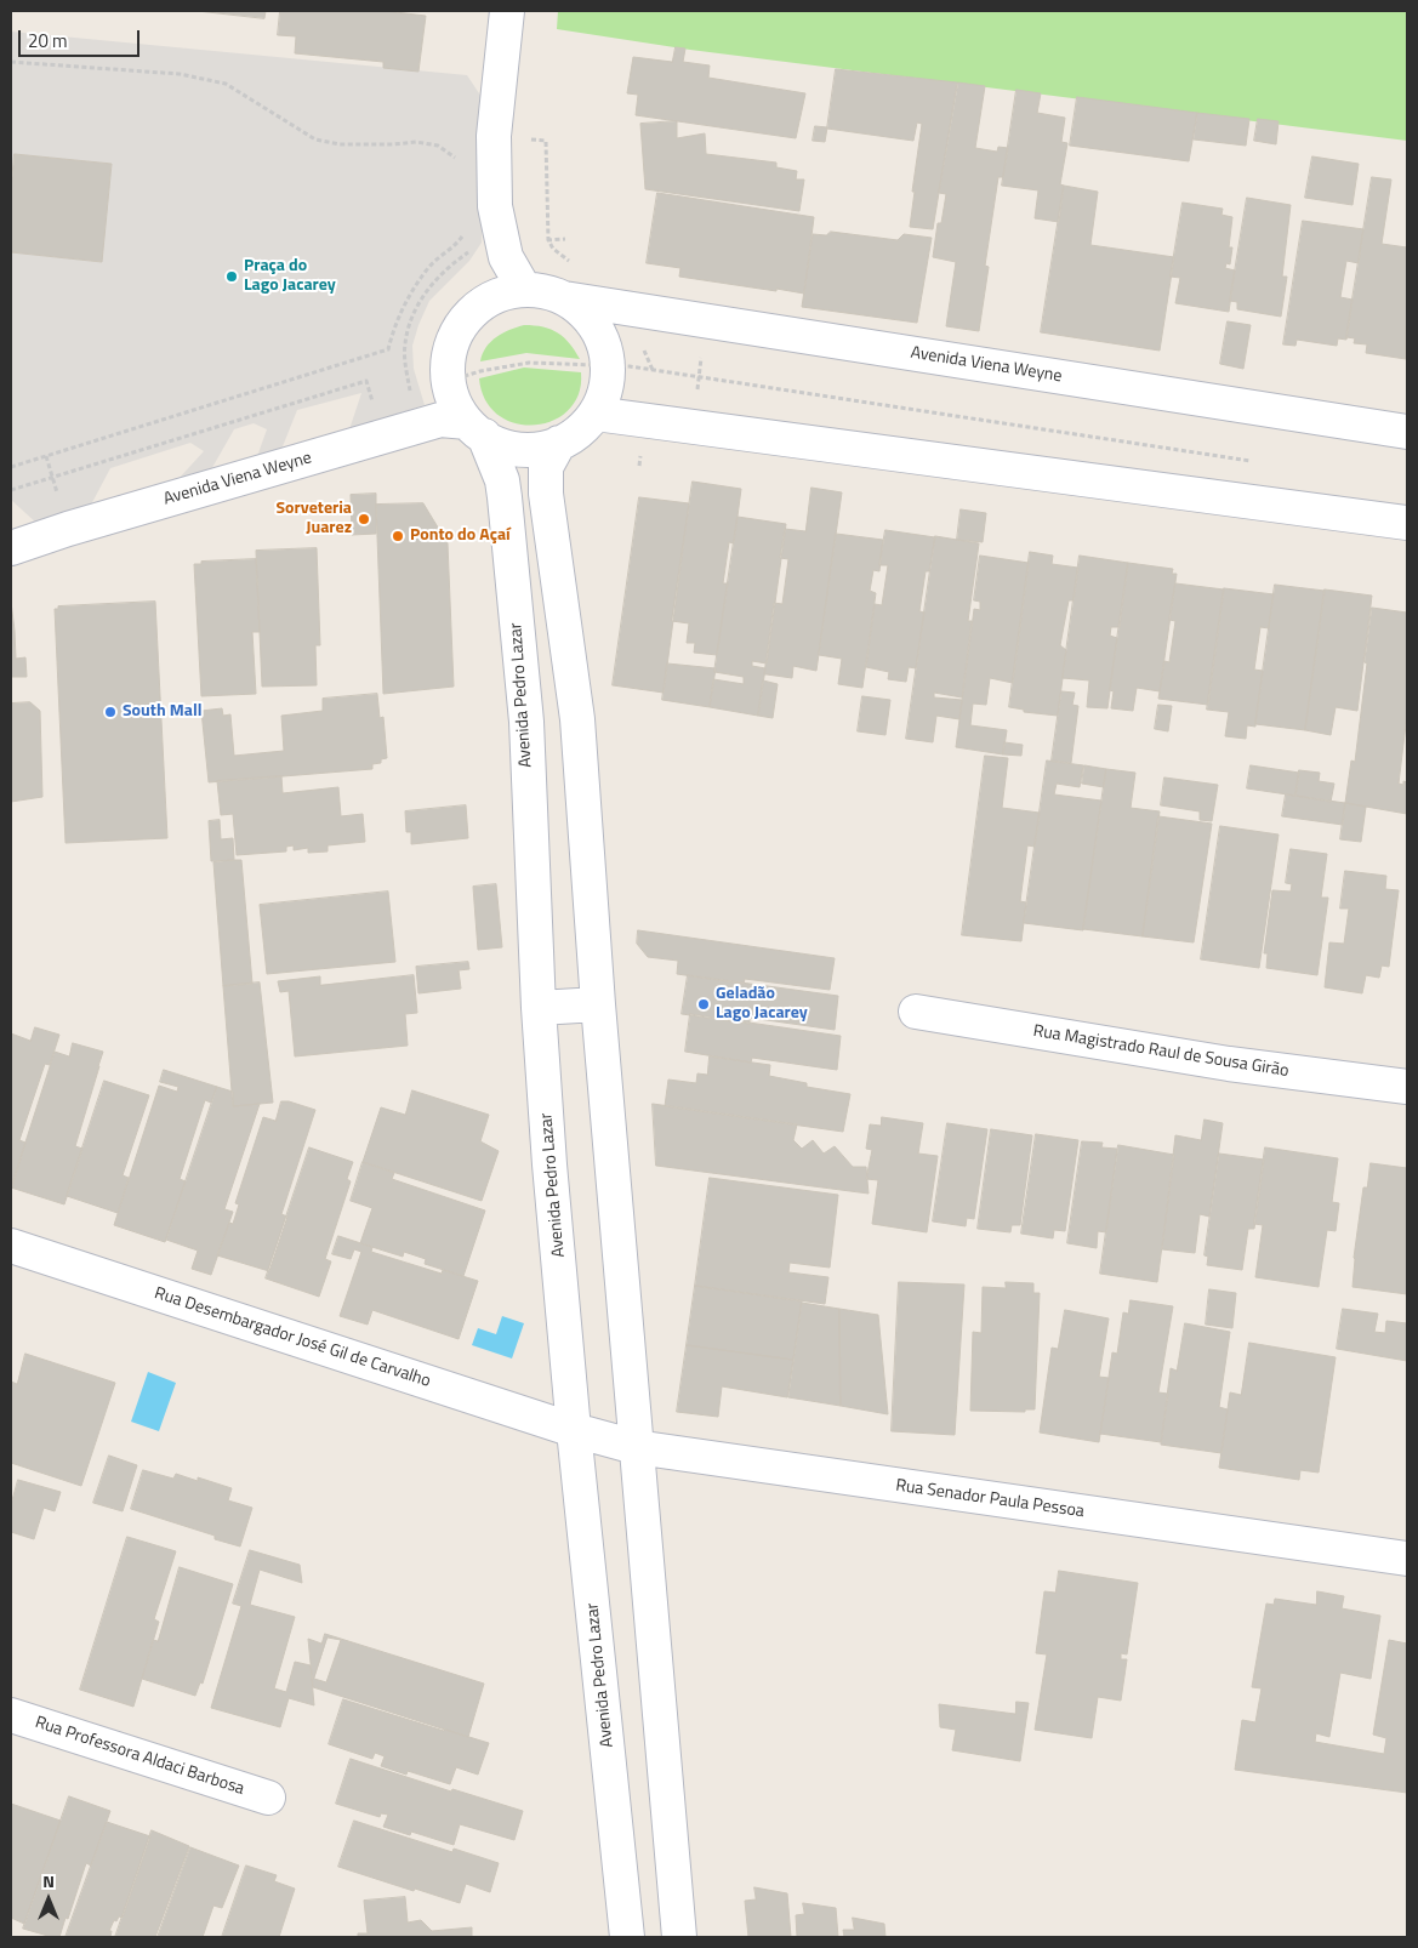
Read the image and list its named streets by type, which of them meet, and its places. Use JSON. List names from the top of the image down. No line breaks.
{"streets":{"street":["Avenida Viena Weyne","Avenida Pedro Lazar","Rua Magistrado Raul de Sousa Girão","Rua Desembargador José Gil de Carvalho","Rua Senador Paula Pessoa","Rua Professora Aldaci Barbosa"]},"crossings":[["Avenida Viena Weyne","Avenida Pedro Lazar"],["Avenida Pedro Lazar","Rua Desembargador José Gil de Carvalho"],["Avenida Pedro Lazar","Rua Senador Paula Pessoa"],["Rua Desembargador José Gil de Carvalho","Rua Senador Paula Pessoa"]],"places":["Praça do Lago Jacarey","Sorveteria Juarez","Ponto do Açaí","South Mall","Geladão Lago Jacarey"],"scale_bar":"20 m","north":"top"}
